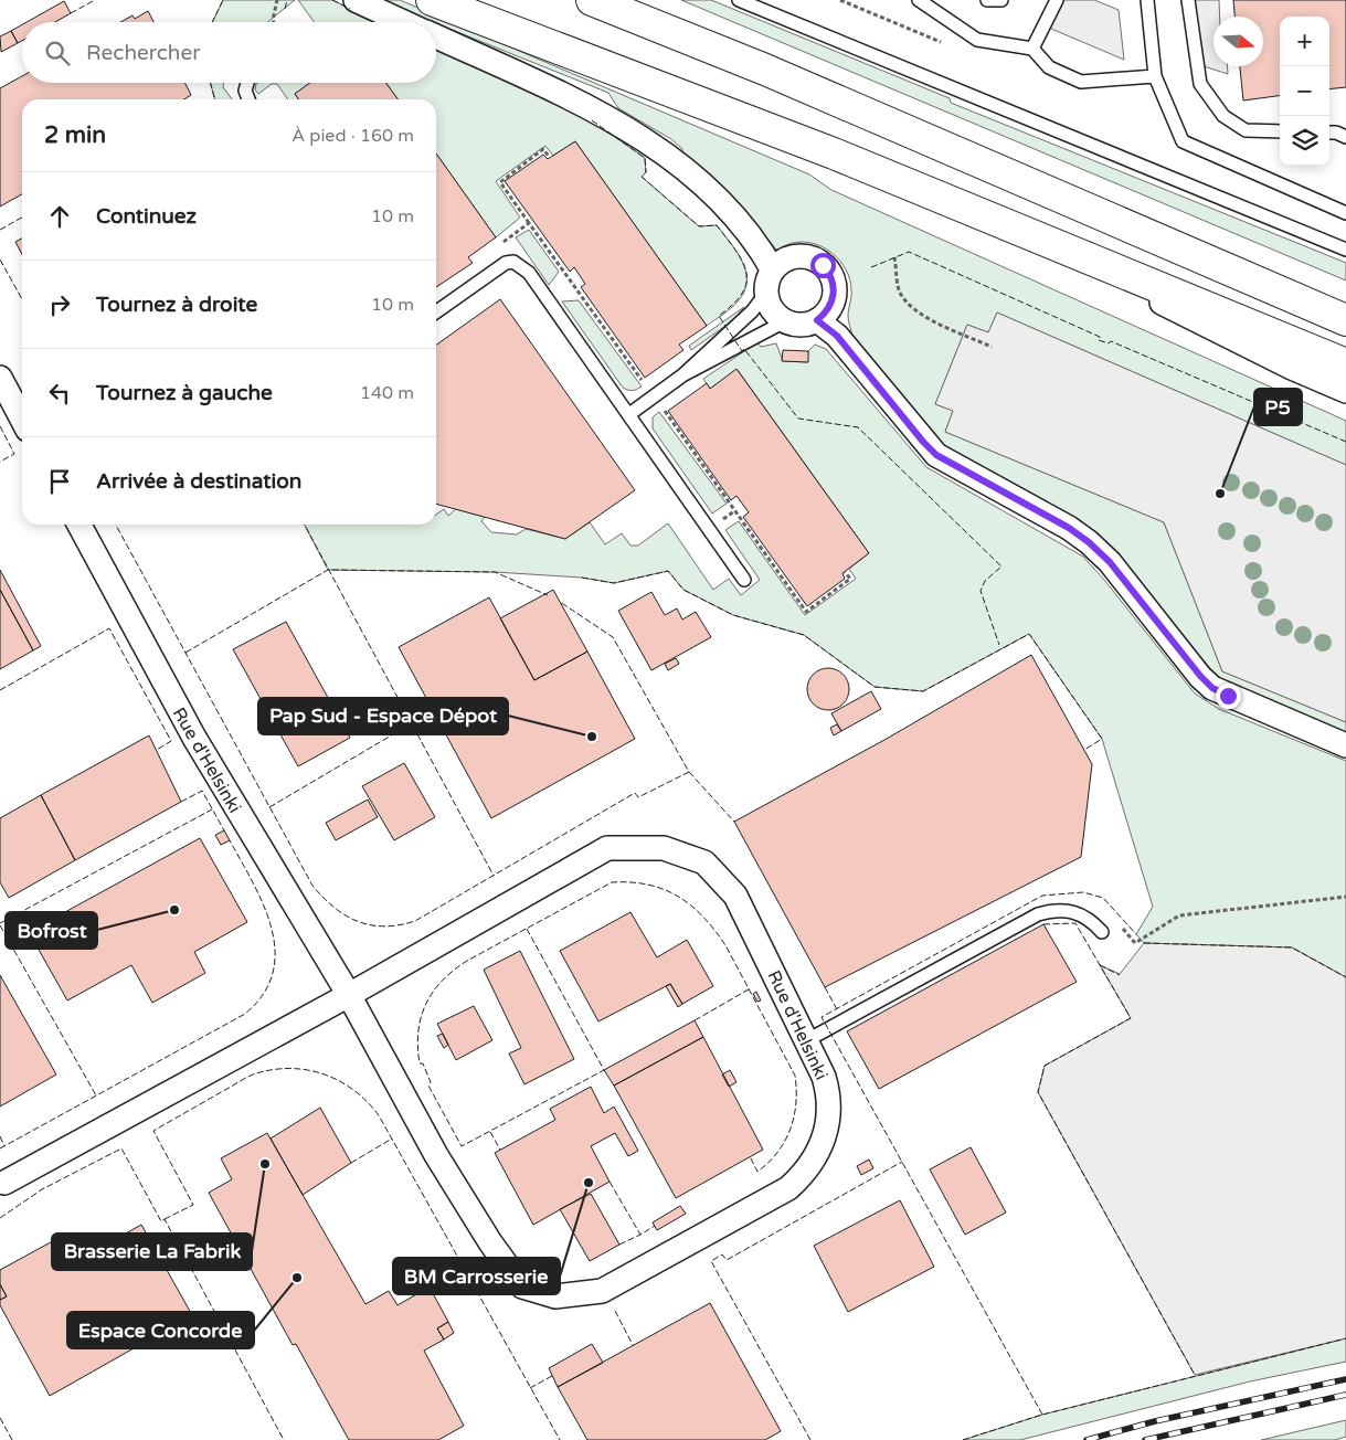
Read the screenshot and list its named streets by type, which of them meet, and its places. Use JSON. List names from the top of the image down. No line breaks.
{"streets":{"street":["Rue d'Helsinki"]},"places":["P5","Pap Sud - Espace Dépot","Bofrost","Brasserie La Fabrik","BM Carrosserie","Espace Concorde"],"north":"right","page":{"map_buttons":["+","−"],"search":"Rechercher","heading":["2 min","À pied · 160 m"],"list":[["Continuez","10 m"],["Tournez à droite","10 m"],["Tournez à gauche","140 m"],"Arrivée à destination"]}}
